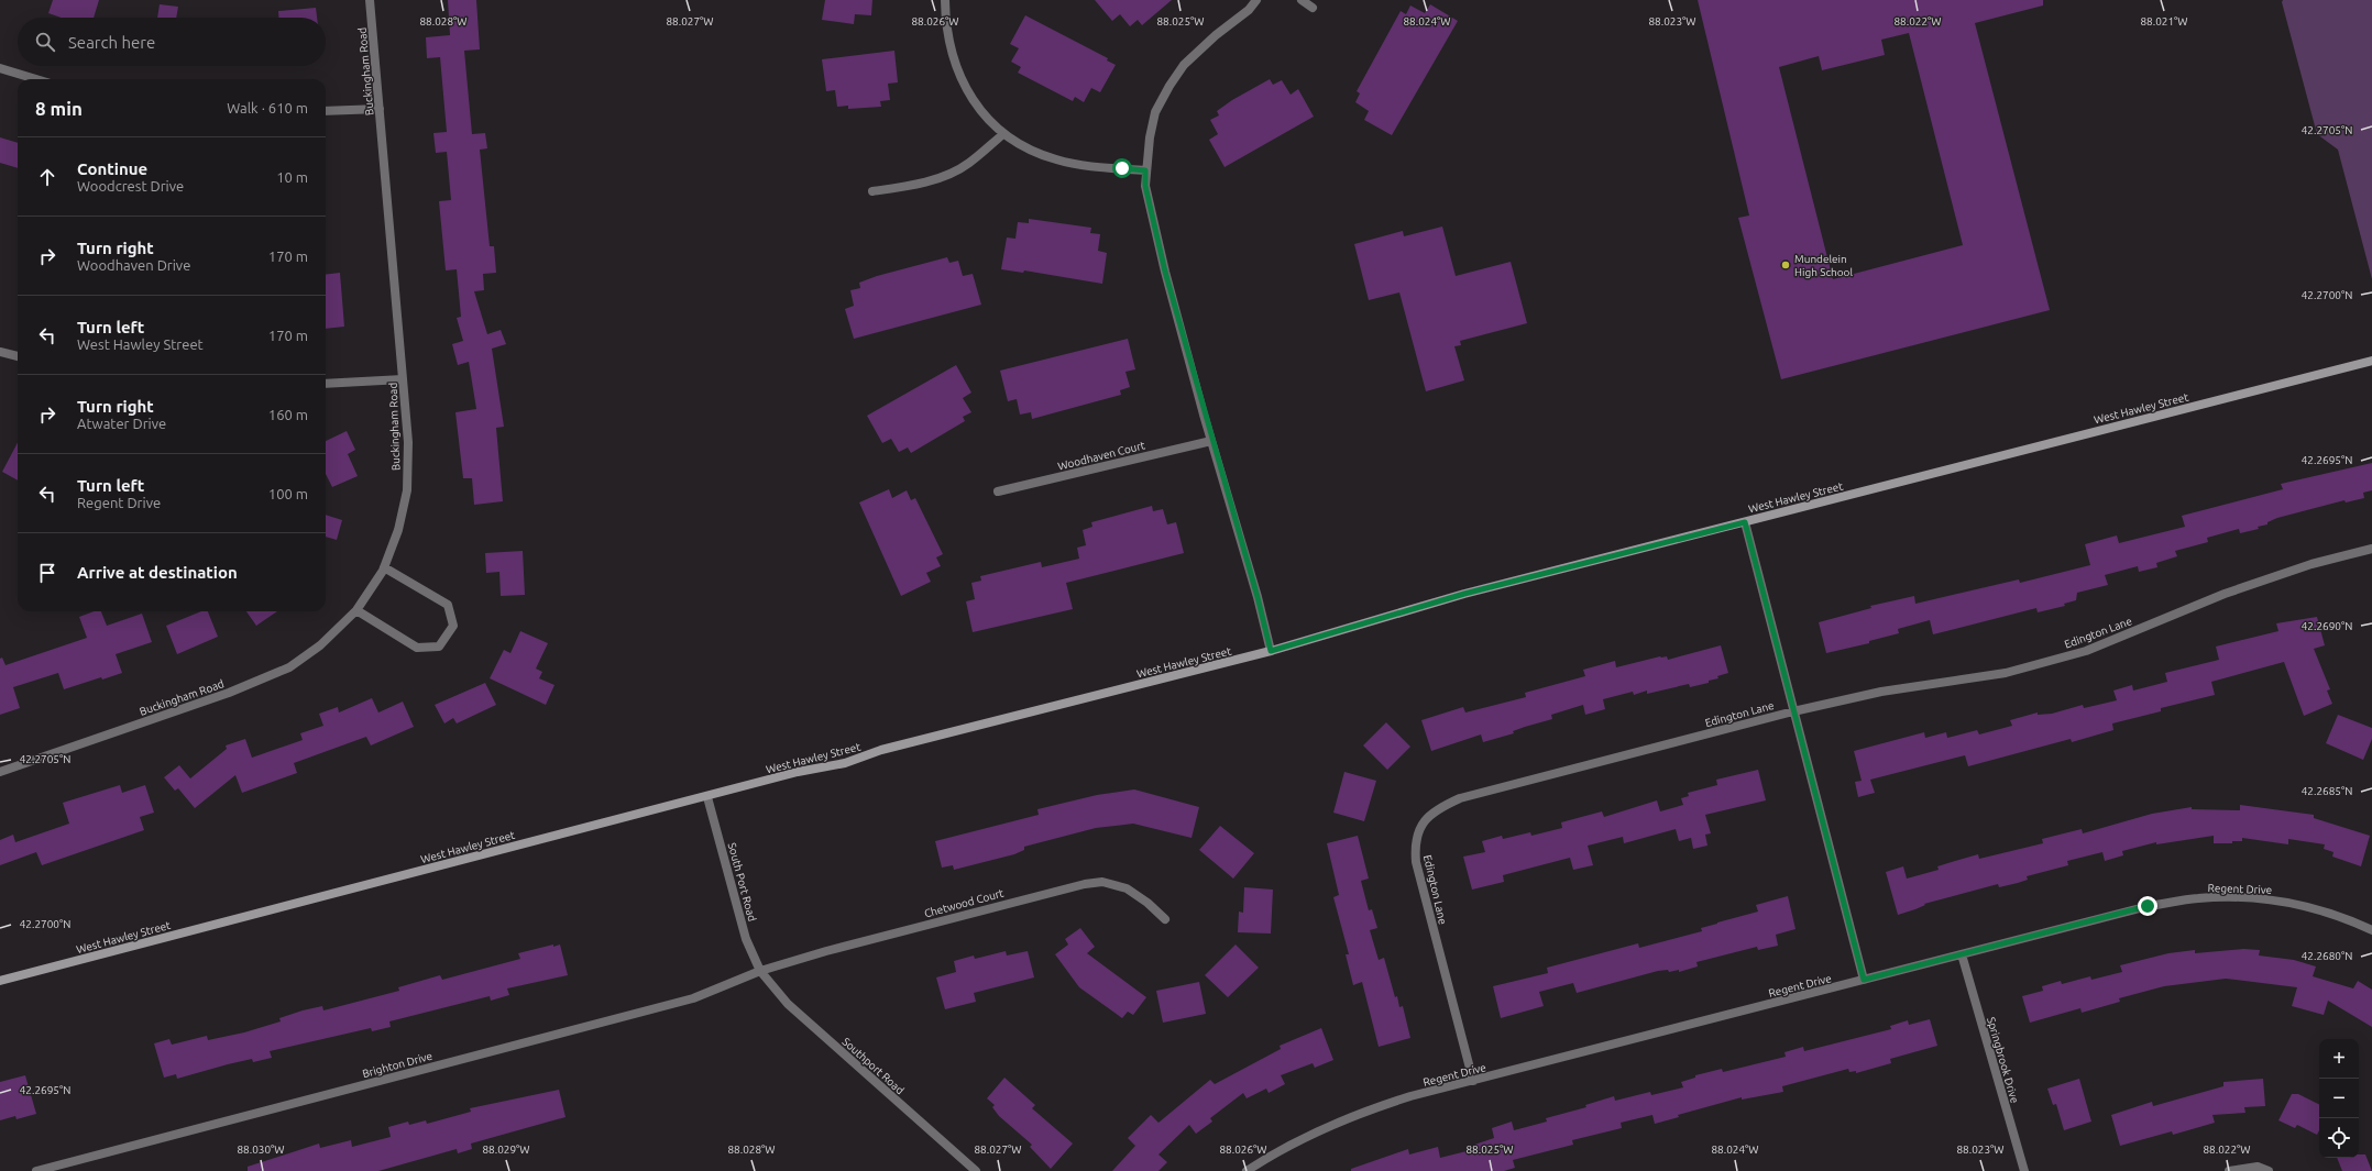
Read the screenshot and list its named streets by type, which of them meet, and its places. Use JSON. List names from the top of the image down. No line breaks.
{"streets":{"street":["Buckingham Road","West Hawley Street","Woodhaven Court","Edington Lane","South Port Road","Regent Drive","Chetwood Court","Springbrook Drive","Brighton Drive","Southport Road"]},"crossings":[["West Hawley Street","South Port Road"],["Edington Lane","Regent Drive"],["South Port Road","Chetwood Court"],["South Port Road","Brighton Drive"],["South Port Road","Southport Road"],["Regent Drive","Springbrook Drive"],["Chetwood Court","Brighton Drive"],["Chetwood Court","Southport Road"],["Brighton Drive","Southport Road"]],"places":["Mundelein High School"],"page":{"search":"Search here","heading":["8 min","Walk · 610 m"],"list":[["Continue","Woodcrest Drive","10 m"],["Turn right","Woodhaven Drive","170 m"],["Turn left","West Hawley Street","170 m"],["Turn right","Atwater Drive","160 m"],["Turn left","Regent Drive","100 m"],"Arrive at destination"],"map_buttons":["+","−"]},"coordinates":["88.026°W","88.022°W","88.021°W","88.028°W","88.027°W","88.025°W","88.024°W","88.023°W","42.2705°N","42.2700°N","42.2695°N","42.2690°N","42.2685°N","42.2680°N","88.030°W","88.029°W"]}
